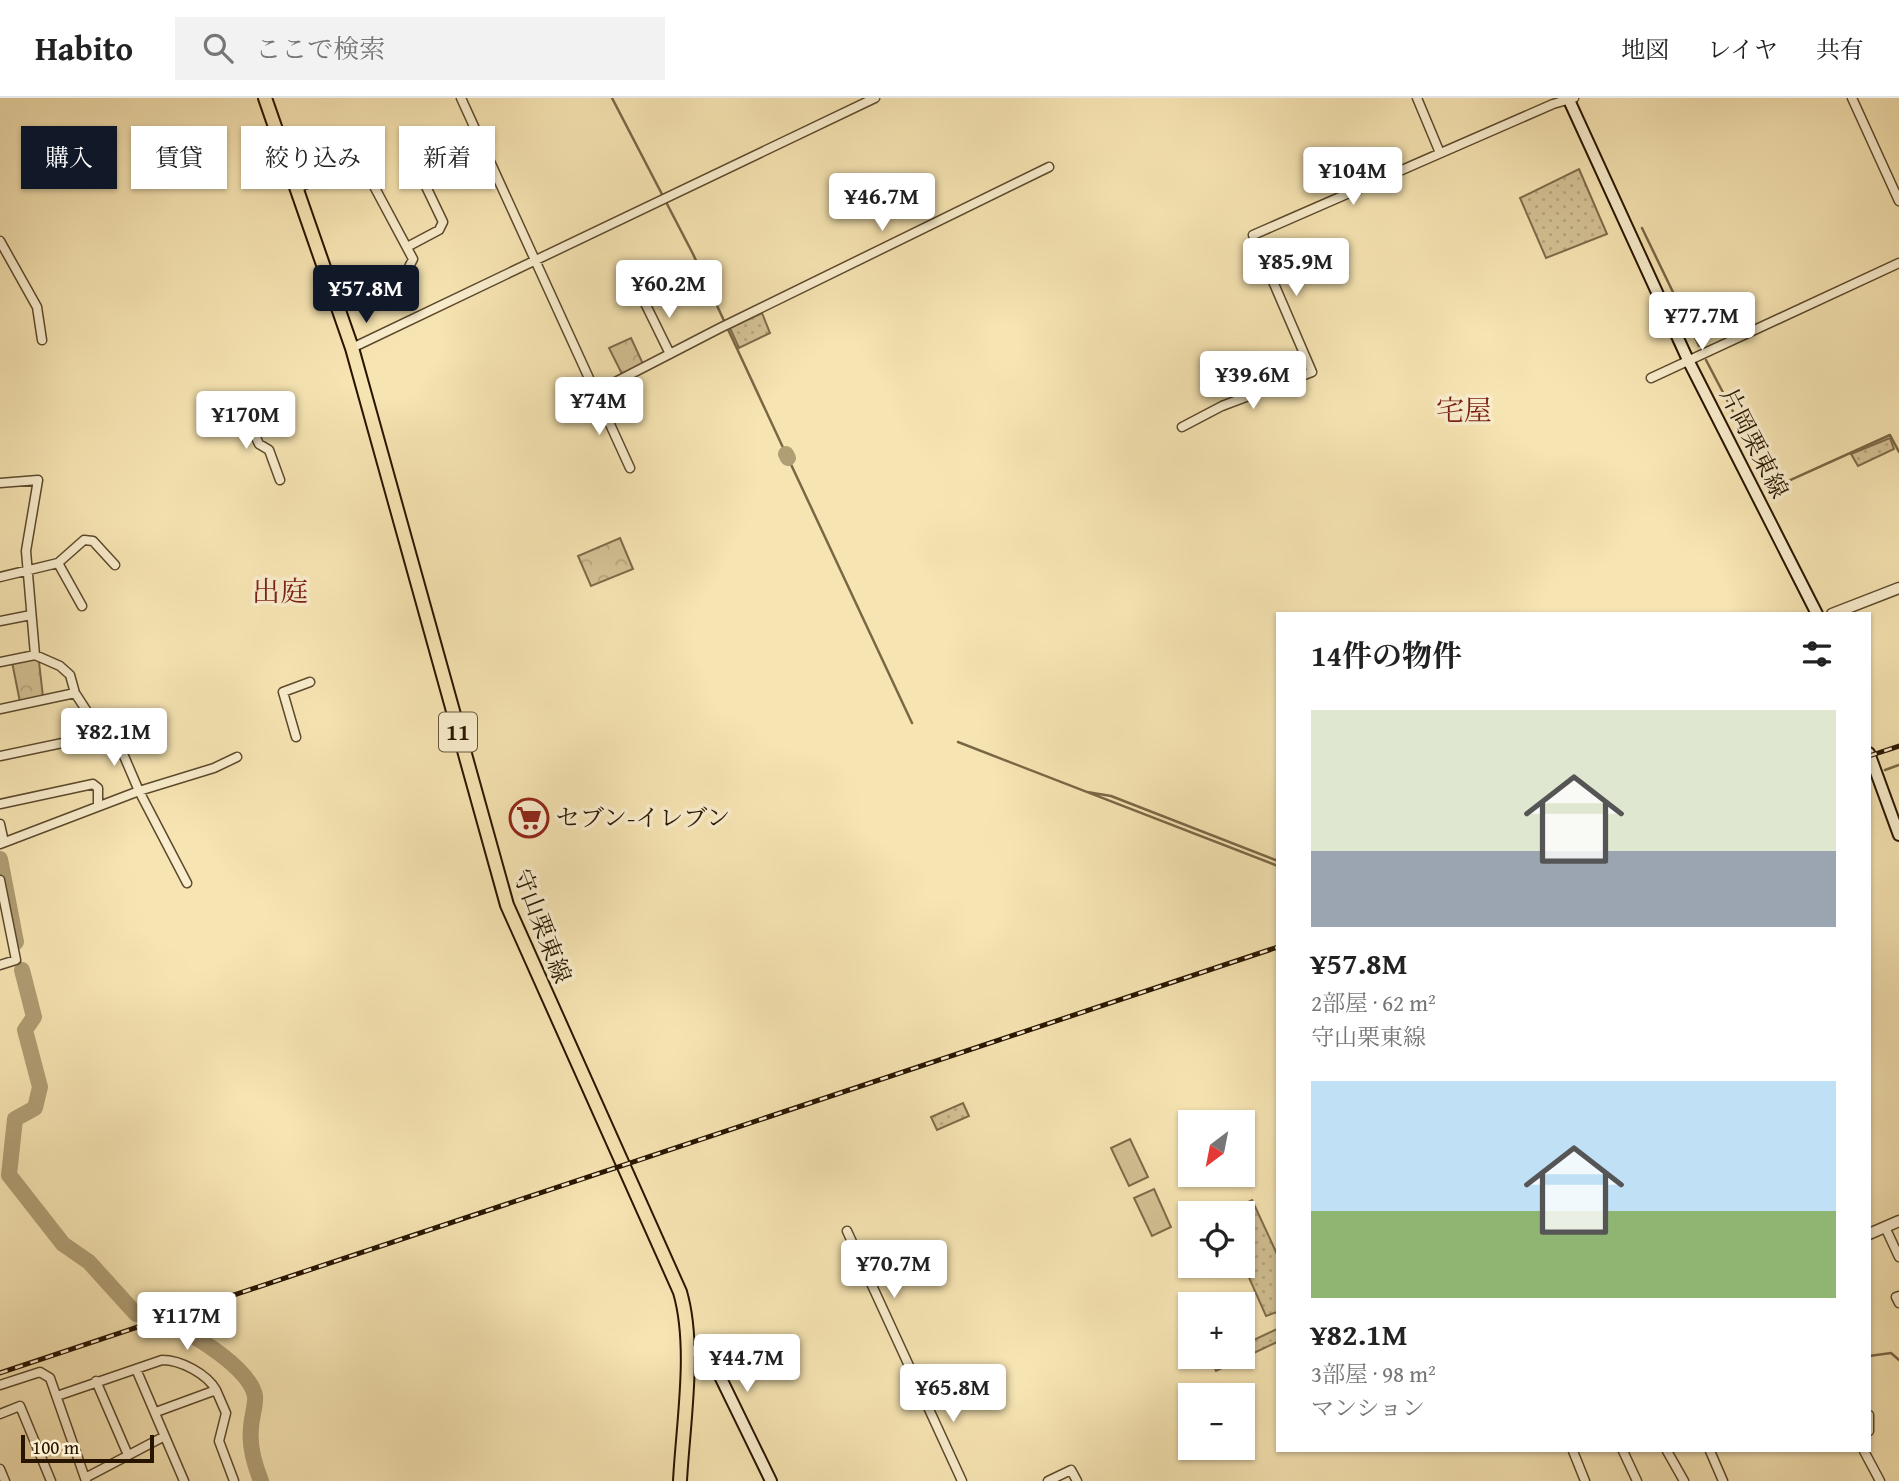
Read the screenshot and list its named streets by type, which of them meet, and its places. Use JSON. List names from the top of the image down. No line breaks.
{"streets":{"main road":["片岡栗東線","11","守山栗東線"]},"districts":["宅屋","出庭"],"places":{"supermarket":["セブン-イレブン"]},"scale_bar":"100 m","north":"bottom left","page":{"header":"Habito","search":"ここで検索","nav":["地図","レイヤ","共有"],"chip":["購入","賃貸","絞り込み","新着"],"price":["¥104M","¥46.7M","¥85.9M","¥60.2M","¥57.8M","¥77.7M","¥39.6M","¥74M","¥170M","¥82.1M","¥70.7M","¥117M","¥44.7M","¥65.8M"],"heading":"14件の物件","list":[{"name":"¥57.8M","note":"2部屋 · 62 m² · 守山栗東線"},{"name":"¥82.1M","note":"3部屋 · 98 m² · マンション"}],"map_buttons":["+","−"],"scale":"100 m"}}
